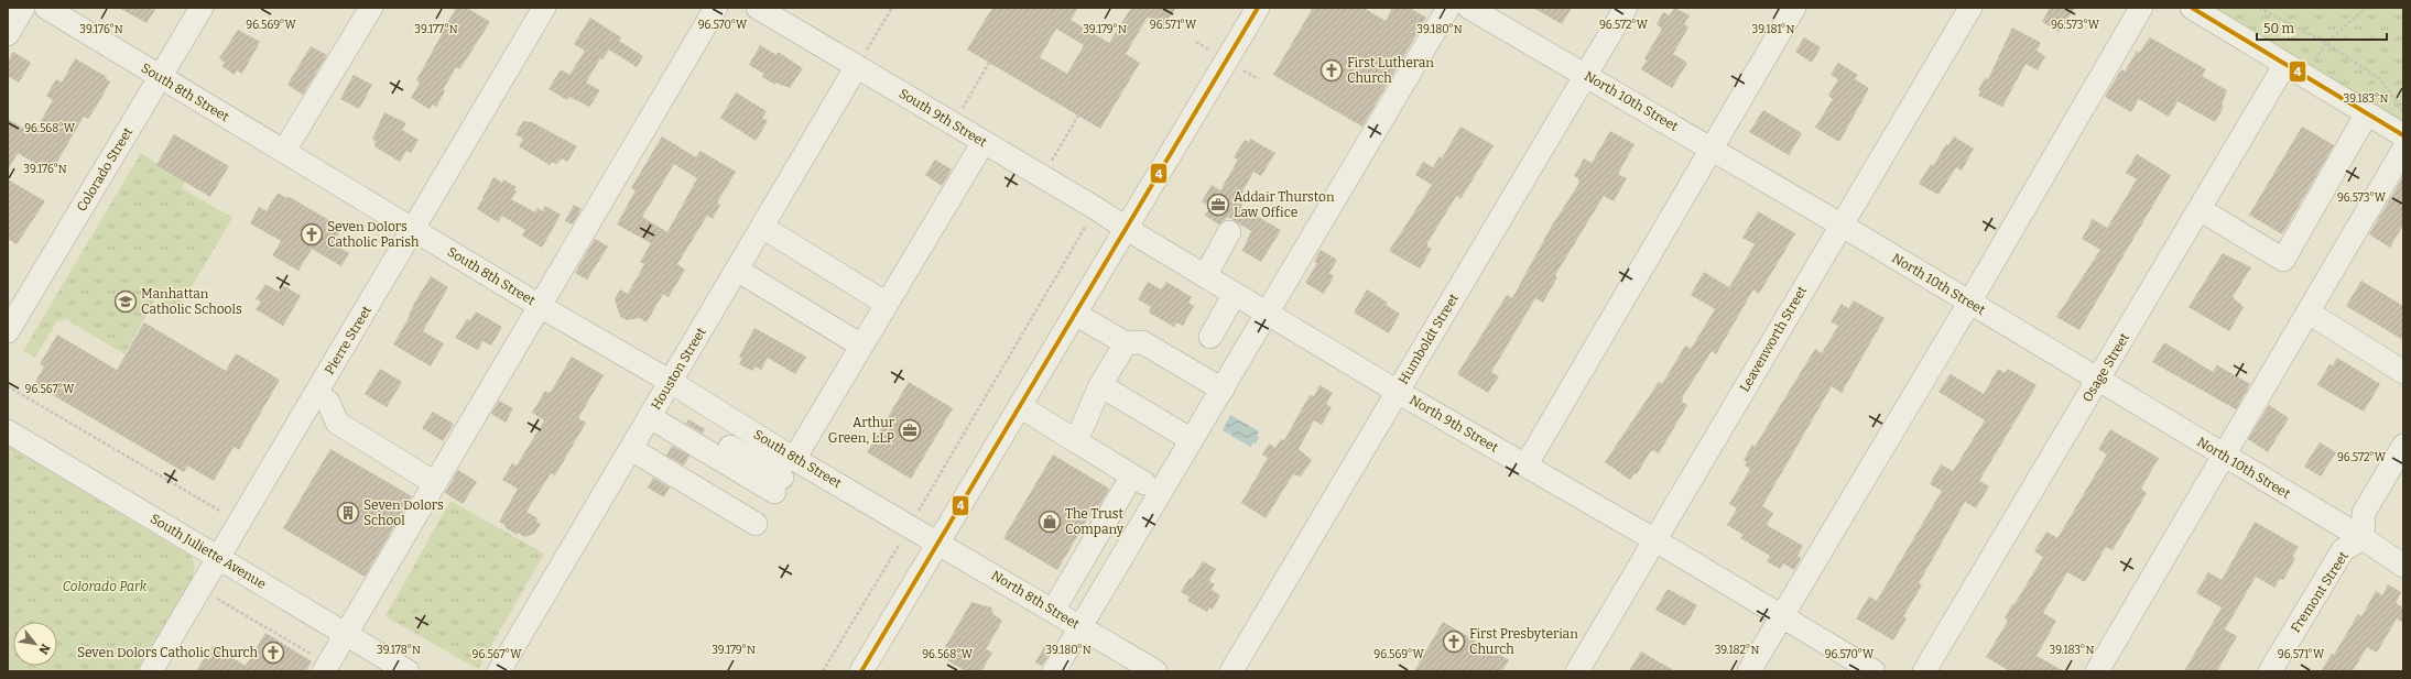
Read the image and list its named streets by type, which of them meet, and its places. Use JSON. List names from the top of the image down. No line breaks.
{"streets":{"street":["South 8th Street","North 10th Street","South 9th Street","Colorado Street","Humboldt Street","Leavenworth Street","Pierre Street","Osage Street","Houston Street","North 9th Street","South Juliette Avenue","Fremont Street","North 8th Street"]},"crossings":[["South 8th Street","Colorado Street"],["South 8th Street","Pierre Street"],["South 8th Street","Houston Street"],["South 8th Street","North 8th Street"],["North 10th Street","Humboldt Street"],["North 10th Street","Leavenworth Street"],["North 10th Street","Osage Street"],["North 10th Street","Fremont Street"],["South 9th Street","Houston Street"],["South 9th Street","North 9th Street"],["Humboldt Street","North 9th Street"],["Leavenworth Street","North 9th Street"],["Pierre Street","South Juliette Avenue"]],"parks":["Colorado Park"],"places":{"church":["First Lutheran Church","Seven Dolors Catholic Parish","First Presbyterian Church","Seven Dolors Catholic Church"],"office":["Addair Thurston Law Office","Arthur Green, LLP"],"school or university":["Manhattan Catholic Schools"],"building":["Seven Dolors School"],"shop":["The Trust Company"]},"lines":["transit line 4"],"scale_bar":"50 m","north":"bottom right","coordinates":["96.569°W","96.570°W","96.572°W","96.571°W","96.573°W","39.179°N","39.176°N","39.177°N","39.180°N","39.181°N","39.183°N","96.568°W","96.567°W","39.178°N","39.182°N"]}
